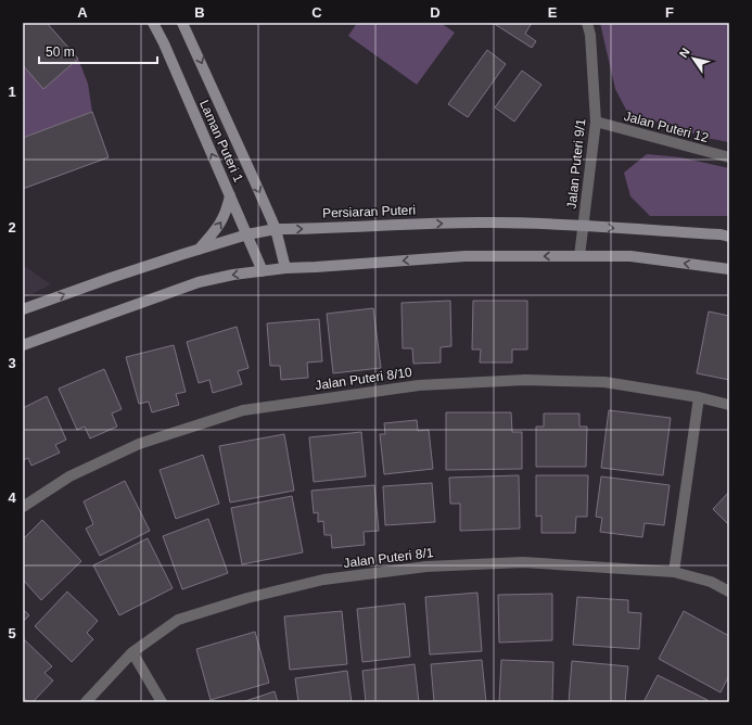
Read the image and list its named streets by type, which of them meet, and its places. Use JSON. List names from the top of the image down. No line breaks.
{"streets":{"main road":["Laman Puteri 1","Persiaran Puteri"],"street":["Jalan Puteri 12","Jalan Puteri 9/1","Jalan Puteri 8/10","Jalan Puteri 8/1"]},"crossings":[["Jalan Puteri 12","Jalan Puteri 9/1"],["Laman Puteri 1","Persiaran Puteri"],["Jalan Puteri 9/1","Persiaran Puteri"]],"scale_bar":"50 m","north":"top left","grid":{"columns":["A","B","C","D","E","F"],"rows":["1","2","3","4","5"]}}
